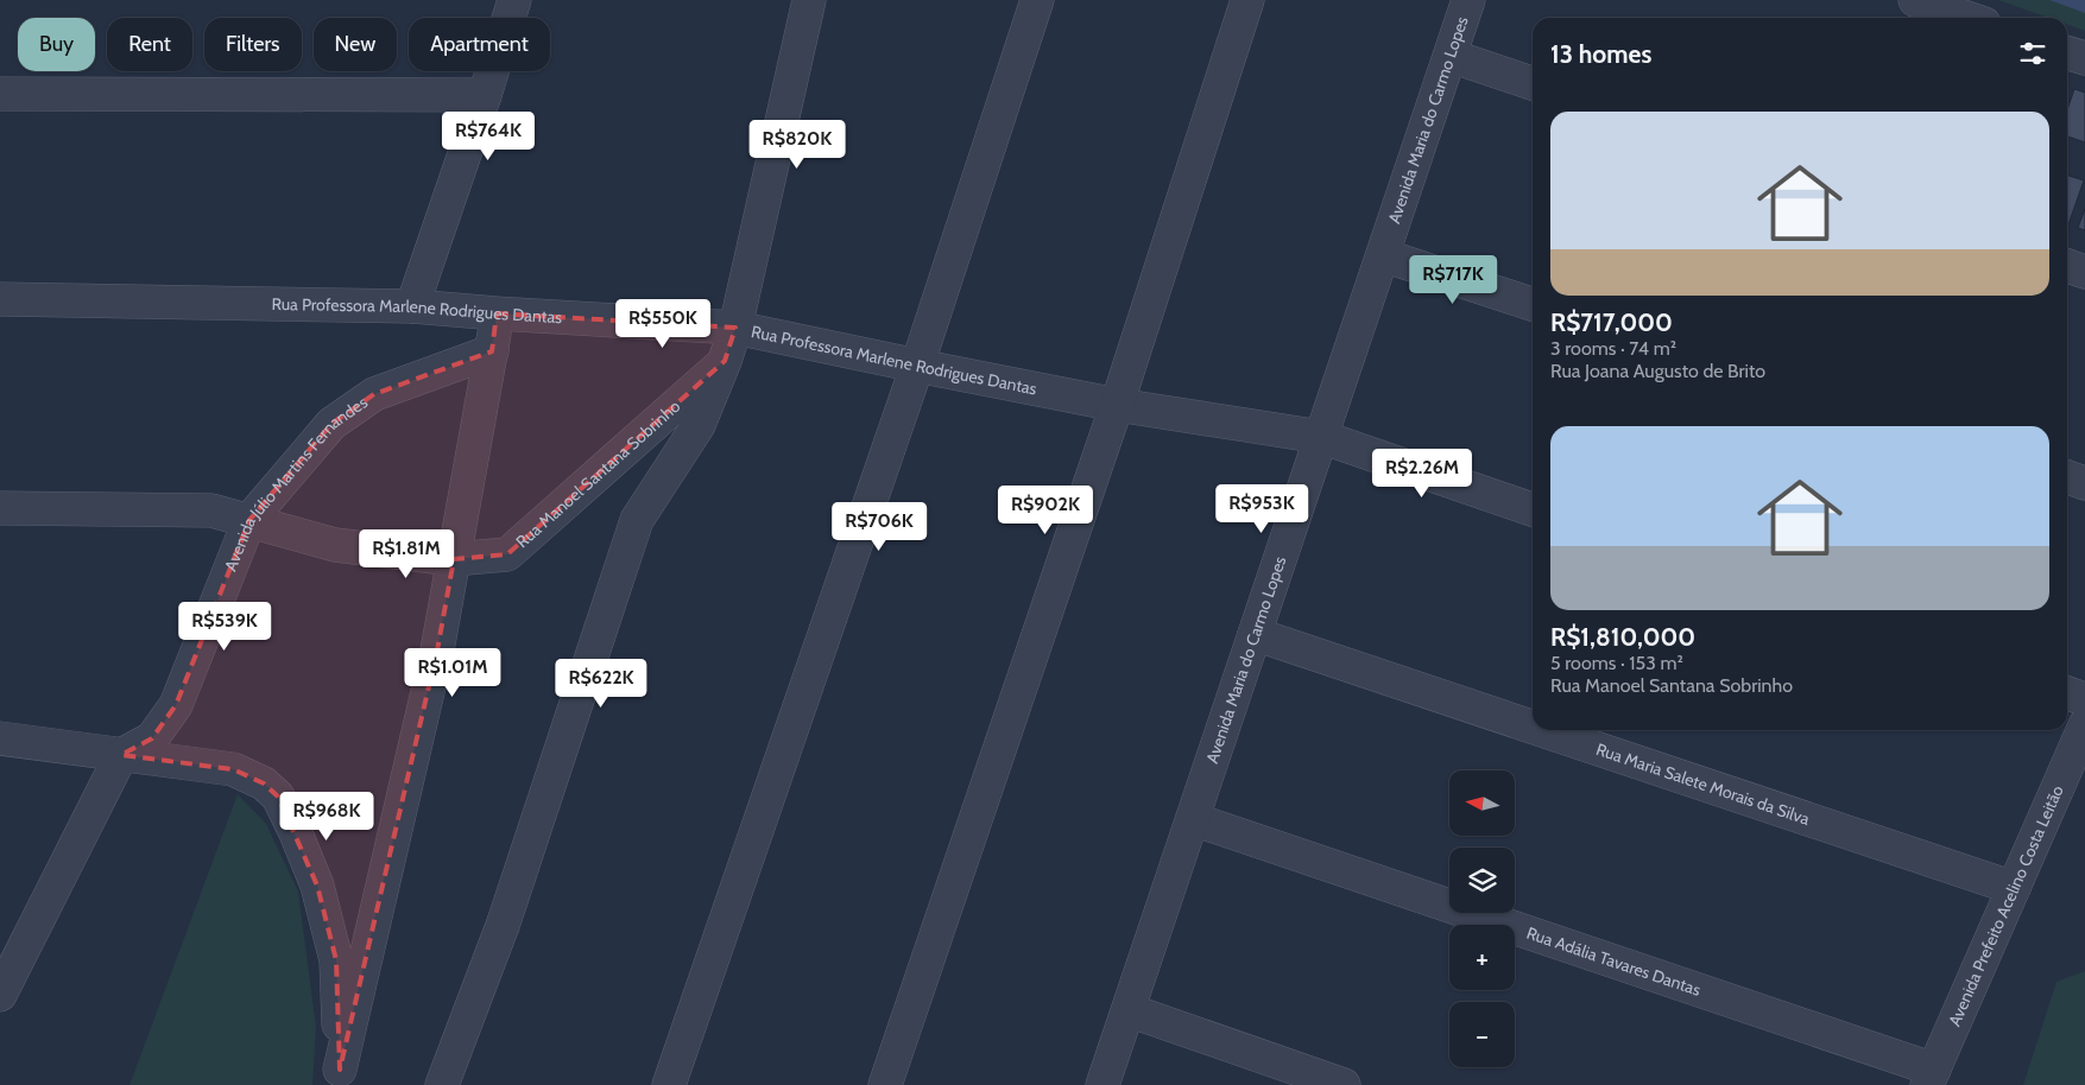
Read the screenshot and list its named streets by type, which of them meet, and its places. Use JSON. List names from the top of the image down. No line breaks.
{"streets":{"street":["Avenida Maria do Carmo Lopes","Rua Professora Marlene Rodrigues Dantas","Rua Manoel Santana Sobrinho","Avenida Júlio Martins Fernandes","Rua Maria Salete Morais da Silva","Avenida Prefeito Acelino Costa Leitão","Rua Adália Tavares Dantas"]},"crossings":[["Avenida Maria do Carmo Lopes","Rua Professora Marlene Rodrigues Dantas"],["Avenida Maria do Carmo Lopes","Rua Maria Salete Morais da Silva"],["Avenida Maria do Carmo Lopes","Rua Adália Tavares Dantas"],["Rua Manoel Santana Sobrinho","Avenida Júlio Martins Fernandes"],["Rua Maria Salete Morais da Silva","Avenida Prefeito Acelino Costa Leitão"],["Avenida Prefeito Acelino Costa Leitão","Rua Adália Tavares Dantas"]],"north":"left","page":{"chip":["Buy","Rent","Filters","New","Apartment"],"heading":"13 homes","list":[{"name":"R$717,000","note":"3 rooms · 74 m² · Rua Joana Augusto de Brito"},{"name":"R$1,810,000","note":"5 rooms · 153 m² · Rua Manoel Santana Sobrinho"}],"price":["R$764K","R$820K","R$717K","R$550K","R$2.26M","R$953K","R$902K","R$706K","R$1.81M","R$539K","R$1.01M","R$622K","R$968K"],"map_buttons":["+","−"]}}
